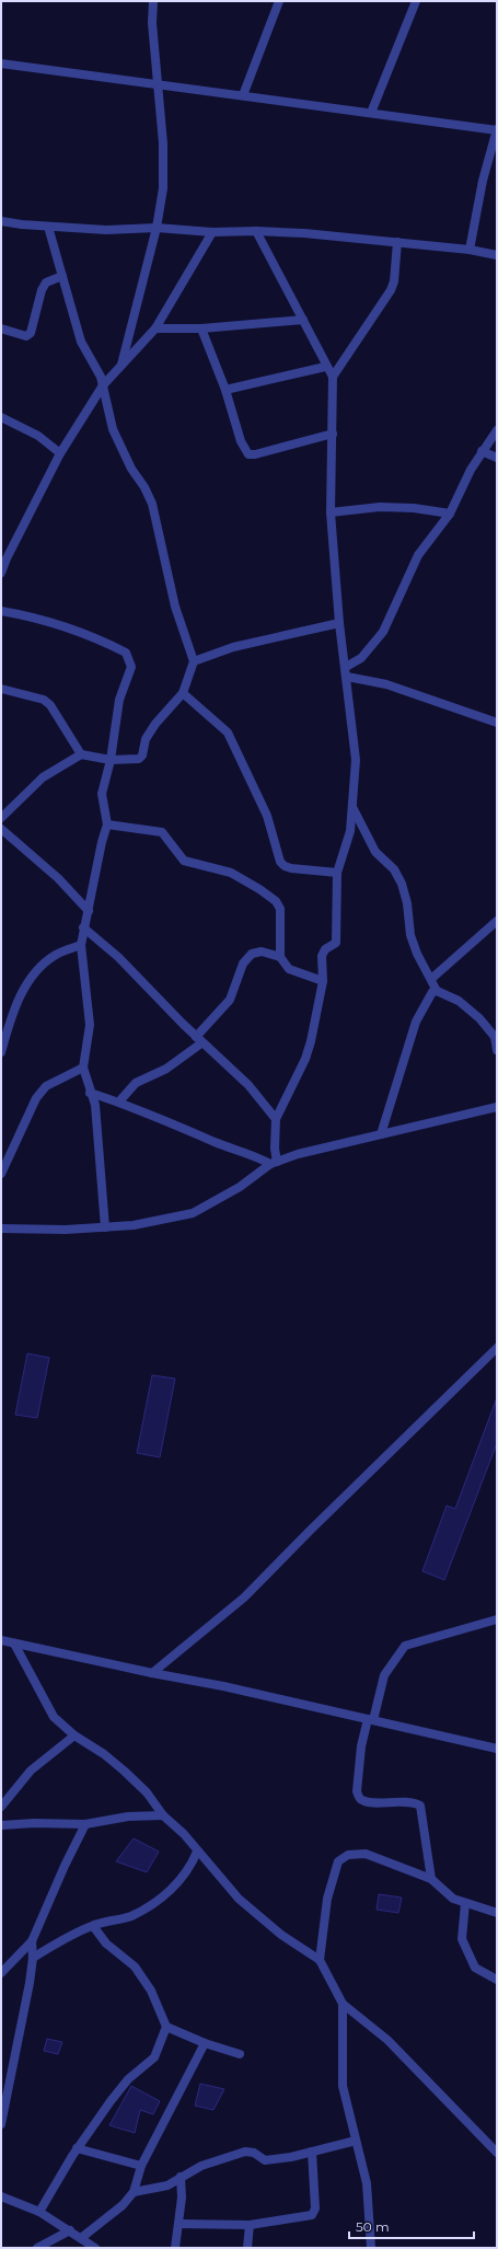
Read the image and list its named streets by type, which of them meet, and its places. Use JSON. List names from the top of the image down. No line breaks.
{"scale_bar":"50 m"}
